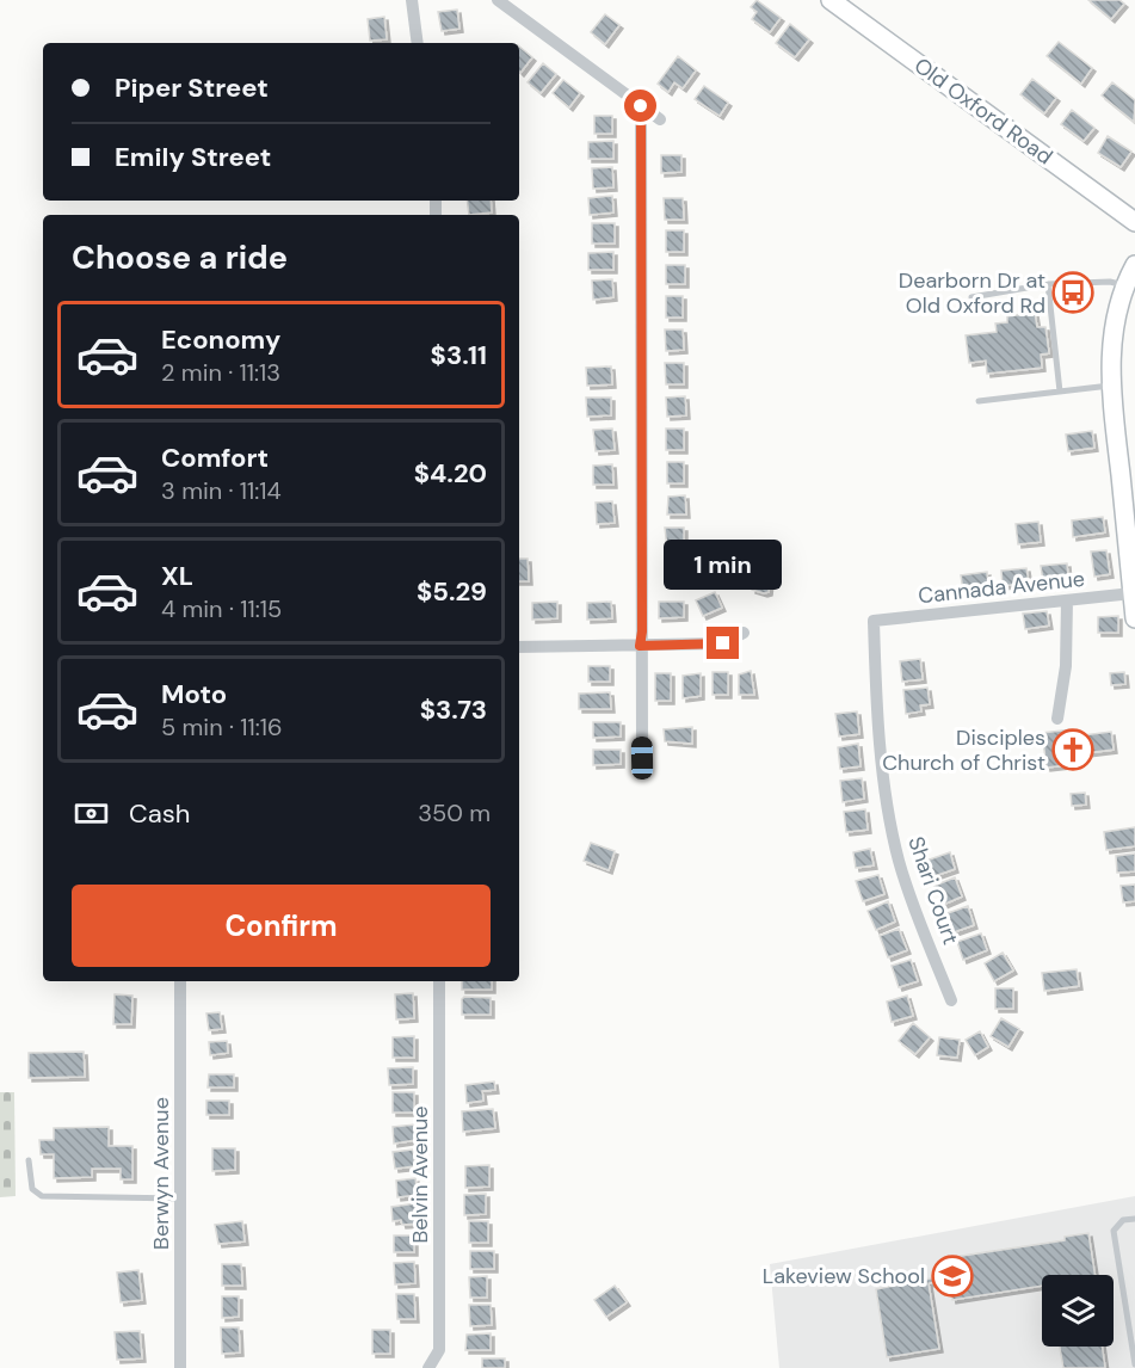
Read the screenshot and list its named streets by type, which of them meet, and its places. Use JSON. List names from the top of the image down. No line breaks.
{"streets":{"street":["Old Oxford Road","Cannada Avenue","Shari Court","Berwyn Avenue","Belvin Avenue"]},"crossings":[["Cannada Avenue","Shari Court"]],"places":{"bus stop":["Dearborn Dr at Old Oxford Rd"],"church":["Disciples Church of Christ"],"school or university":["Lakeview School"]},"page":{"banner":["Piper Street","Emily Street"],"heading":"Choose a ride","list":[{"name":"Economy","note":"2 min · 11:13","value":"$3.11"},{"name":"Comfort","note":"3 min · 11:14","value":"$4.20"},{"name":"XL","note":"4 min · 11:15","value":"$5.29"},{"name":"Moto","note":"5 min · 11:16","value":"$3.73"}],"bubble":"1 min","pay":["Cash","350 m"],"buttons":"Confirm"}}
